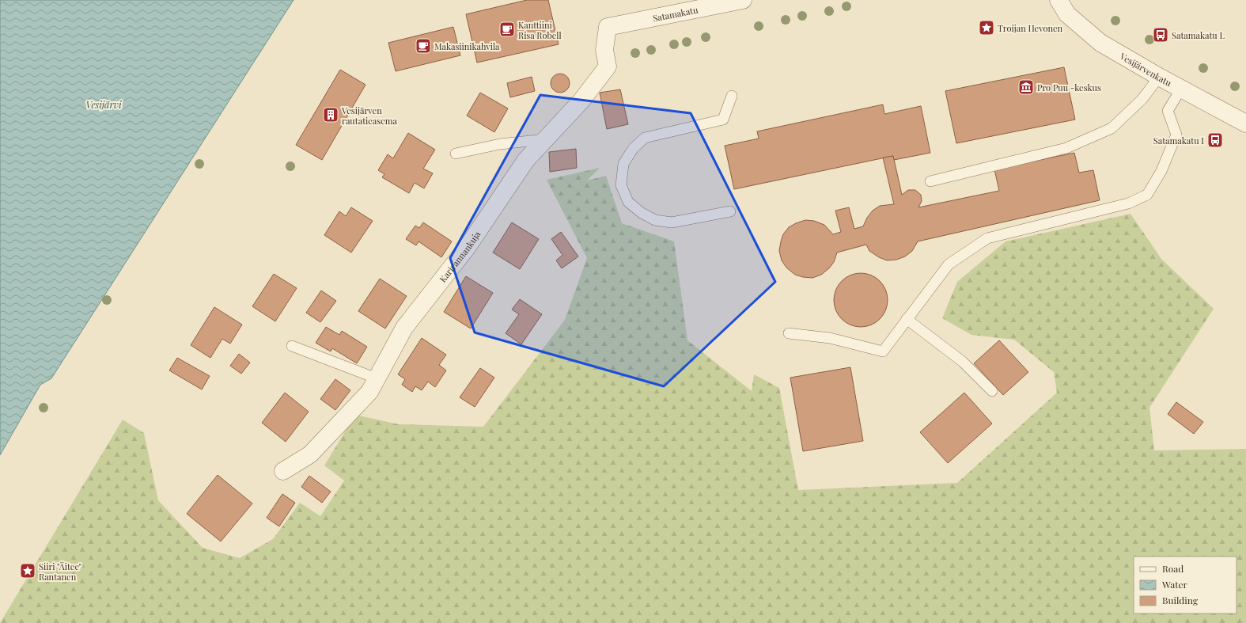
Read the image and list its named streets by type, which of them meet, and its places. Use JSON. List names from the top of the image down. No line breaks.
{"streets":{"street":["Satamakatu","Vesijärvenkatu","Karirannankuja"]},"crossings":[["Satamakatu","Karirannankuja"]],"water":["Vesijärvi"],"places":{"place":["Troijan Hevonen","Siiri \"Äitee\" Rantanen"],"cafe":["Kanttiini Risa Robell","Makasiinikahvila"],"bus stop":["Satamakatu L","Satamakatu I"],"museum":["Pro Puu -keskus"],"building":["Vesijärven rautatieasema"]},"legend":["Road","Water","Building"]}
